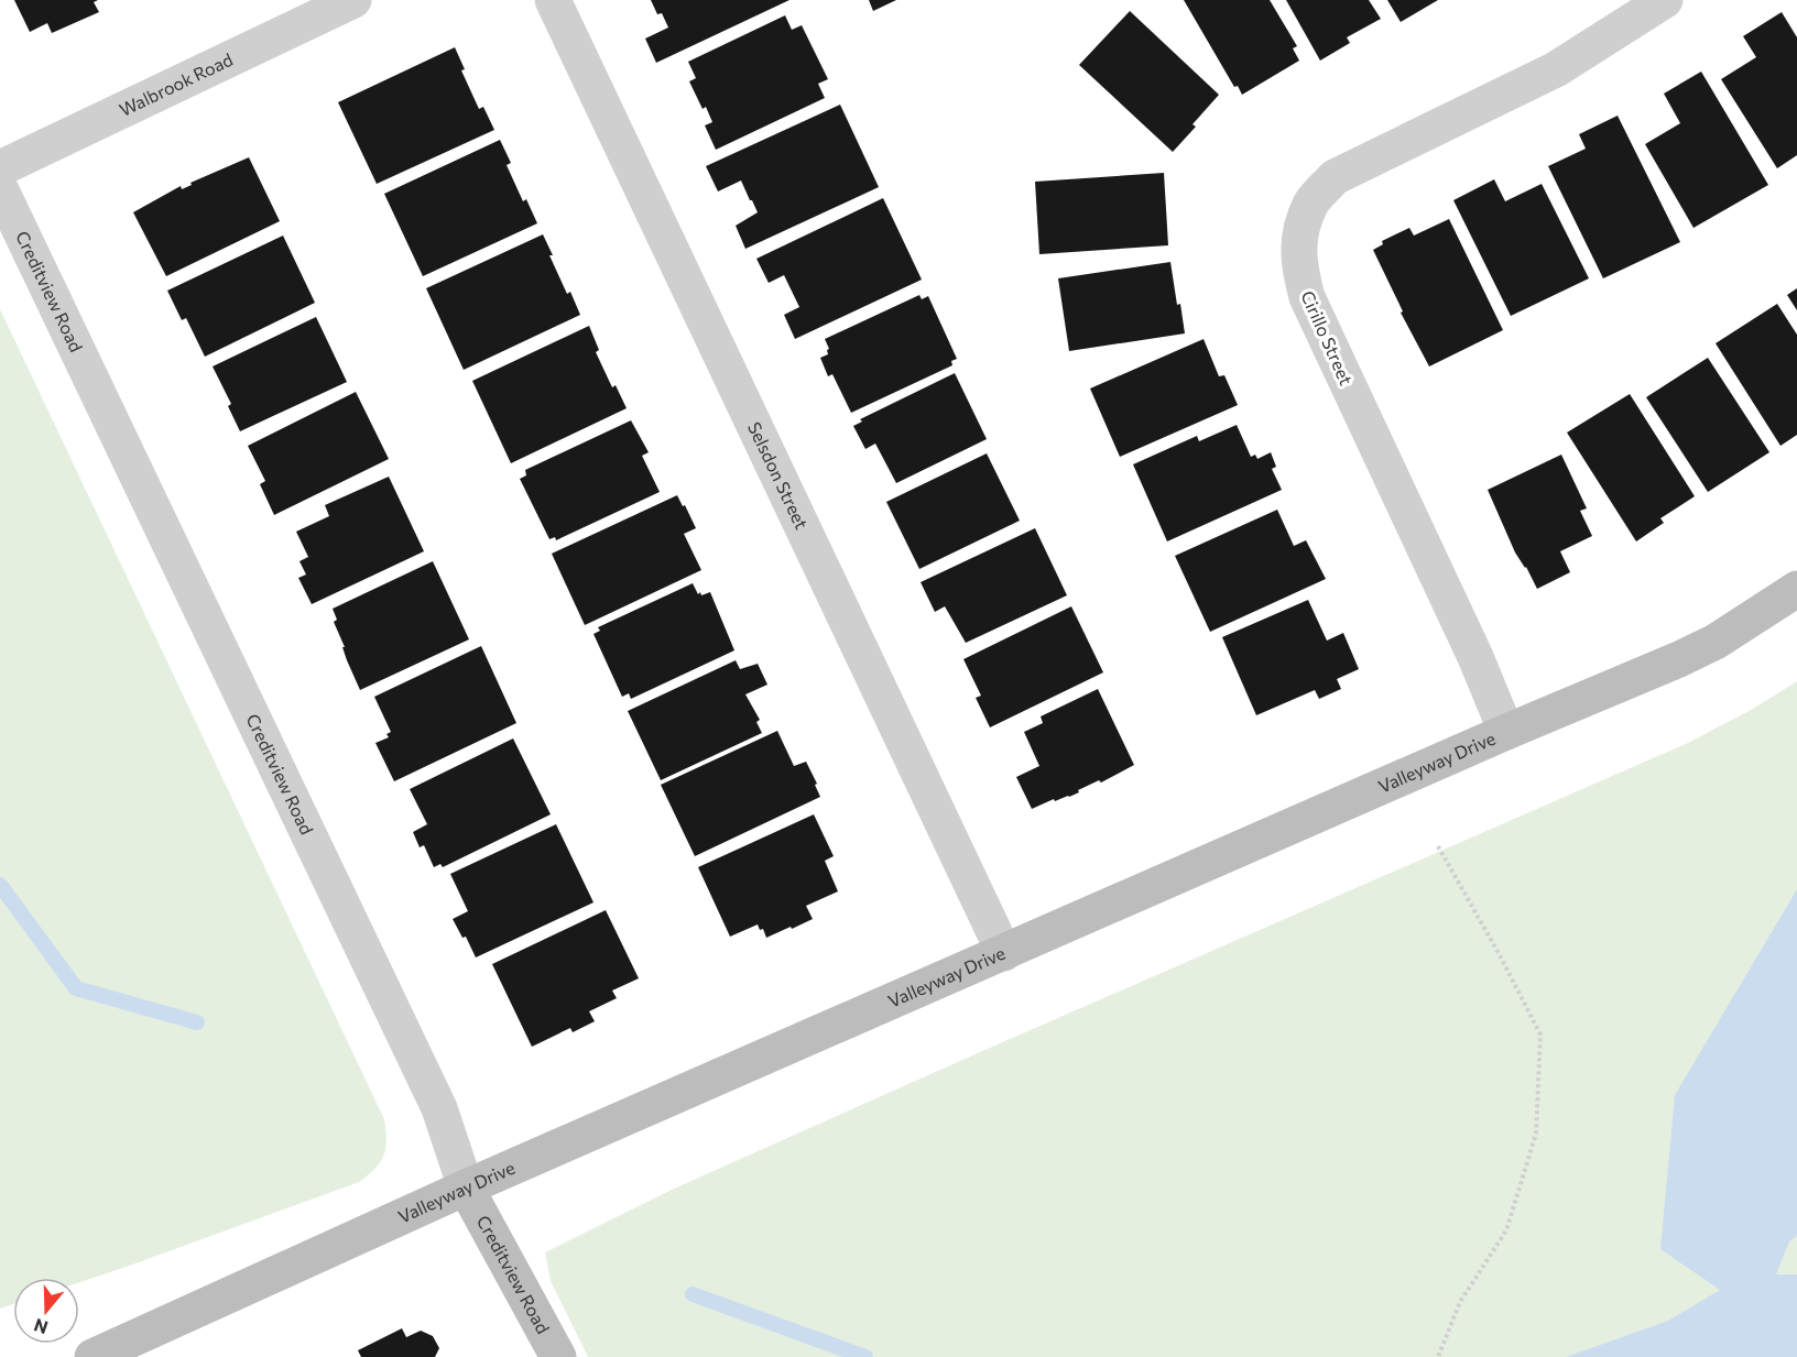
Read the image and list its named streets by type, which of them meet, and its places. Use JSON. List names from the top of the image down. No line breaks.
{"streets":{"street":["Walbrook Road","Creditview Road","Cirillo Street","Selsdon Street","Valleyway Drive"]},"crossings":[["Creditview Road","Valleyway Drive"],["Cirillo Street","Valleyway Drive"],["Selsdon Street","Valleyway Drive"]],"north":"bottom"}
